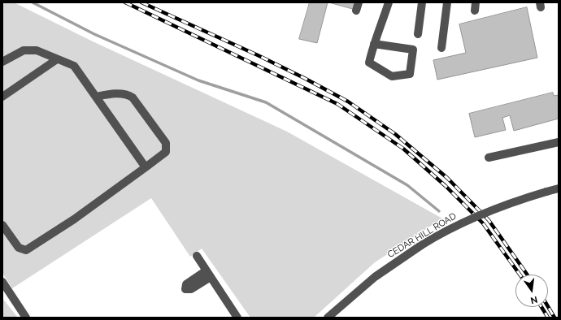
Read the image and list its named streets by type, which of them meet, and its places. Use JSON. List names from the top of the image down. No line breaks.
{"streets":{"street":["CEDAR HILL ROAD"]},"north":"bottom"}
